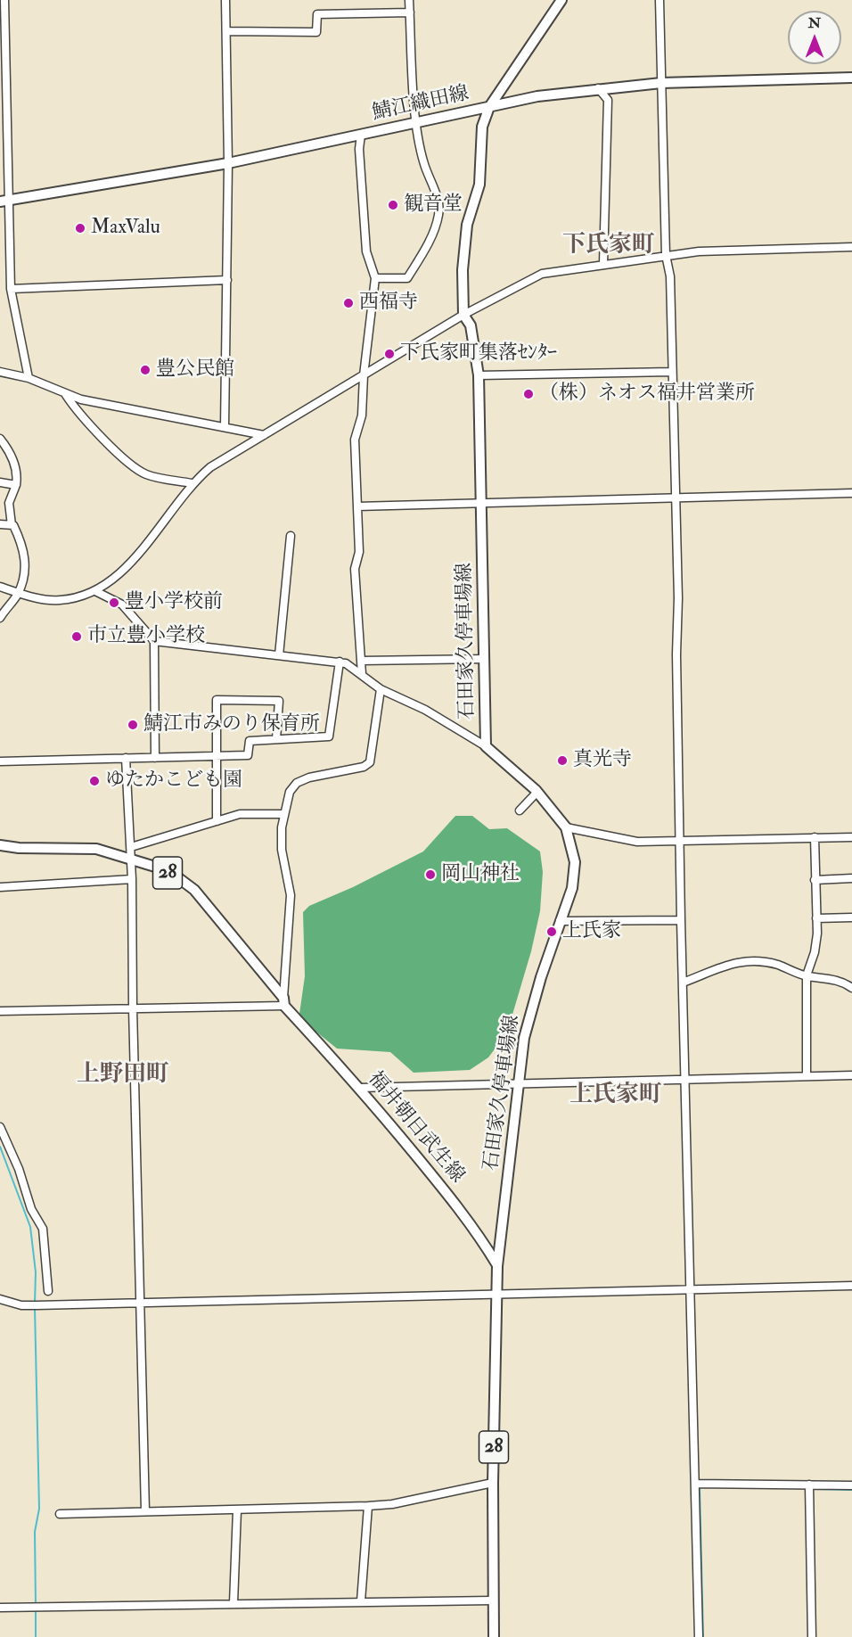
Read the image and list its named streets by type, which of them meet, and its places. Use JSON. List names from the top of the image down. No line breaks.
{"streets":{"main road":["鯖江織田線","石田家久停車場線","28","福井朝日武生線"]},"crossings":[["鯖江織田線","石田家久停車場線"],["石田家久停車場線","28"],["石田家久停車場線","福井朝日武生線"],["28","福井朝日武生線"]],"districts":["下氏家町","上野田町","上氏家町"],"places":["観音堂","MaxValu","西福寺","下氏家町集落ｾﾝﾀｰ","豊公民館","（株）ネオス福井営業所","豊小学校前","市立豊小学校","鯖江市みのり保育所","真光寺","ゆたかこども園","岡山神社","上氏家"],"north":"top"}
